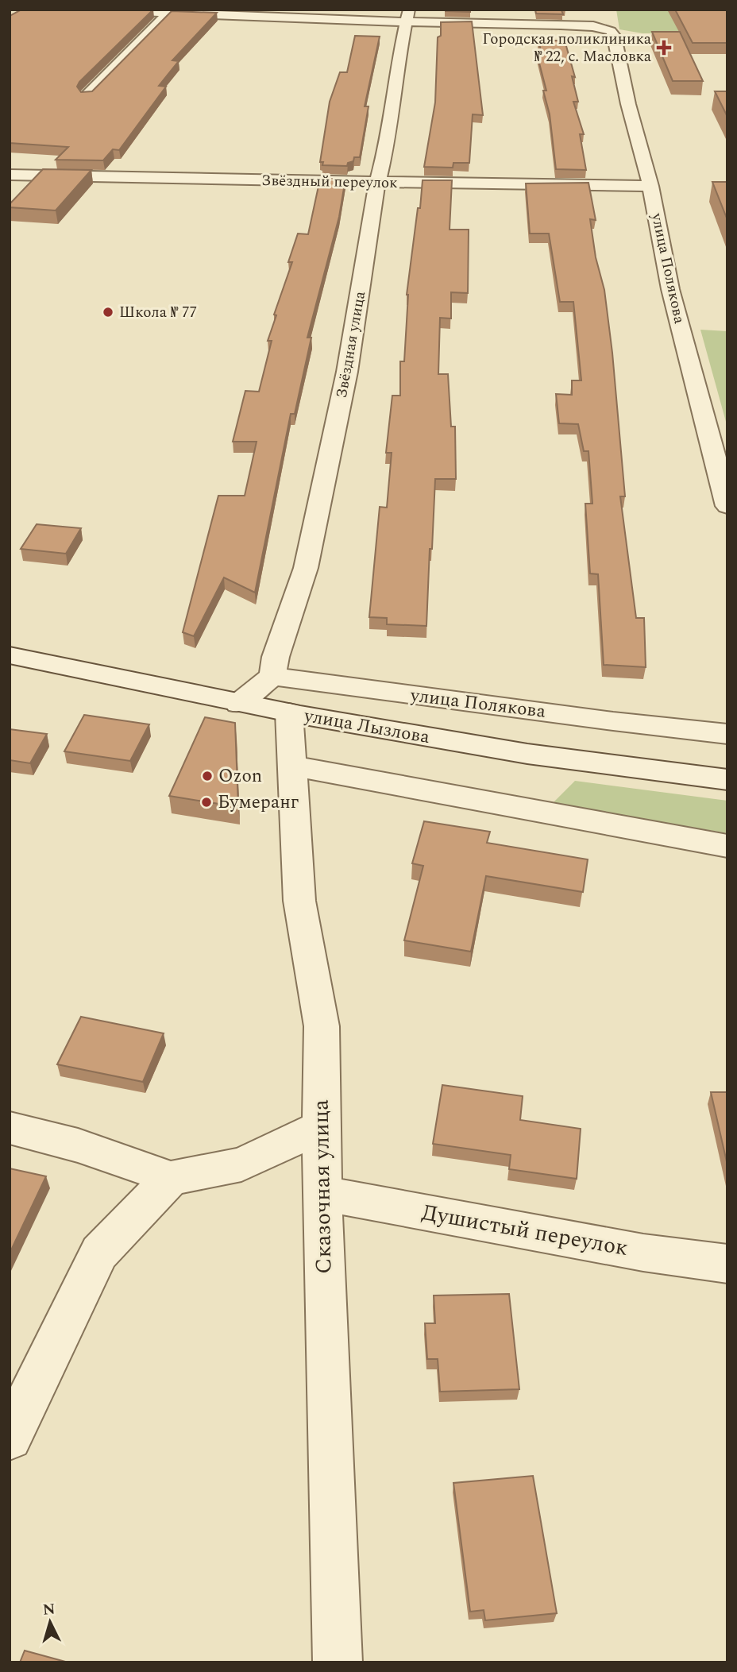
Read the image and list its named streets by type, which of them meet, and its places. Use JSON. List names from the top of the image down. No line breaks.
{"streets":{"street":["Звёздный переулок","улица Полякова","Звёздная улица","улица Лызлова","Сказочная улица","Душистый переулок"]},"crossings":[["Звёздный переулок","улица Полякова"],["Звёздный переулок","Звёздная улица"],["улица Полякова","Звёздная улица"],["улица Лызлова","Сказочная улица"],["Сказочная улица","Душистый переулок"]],"places":{"health":["Городская поликлиника № 22, с. Масловка"],"other":["Школа № 77","Ozon","Бумеранг"]},"north":"top"}
